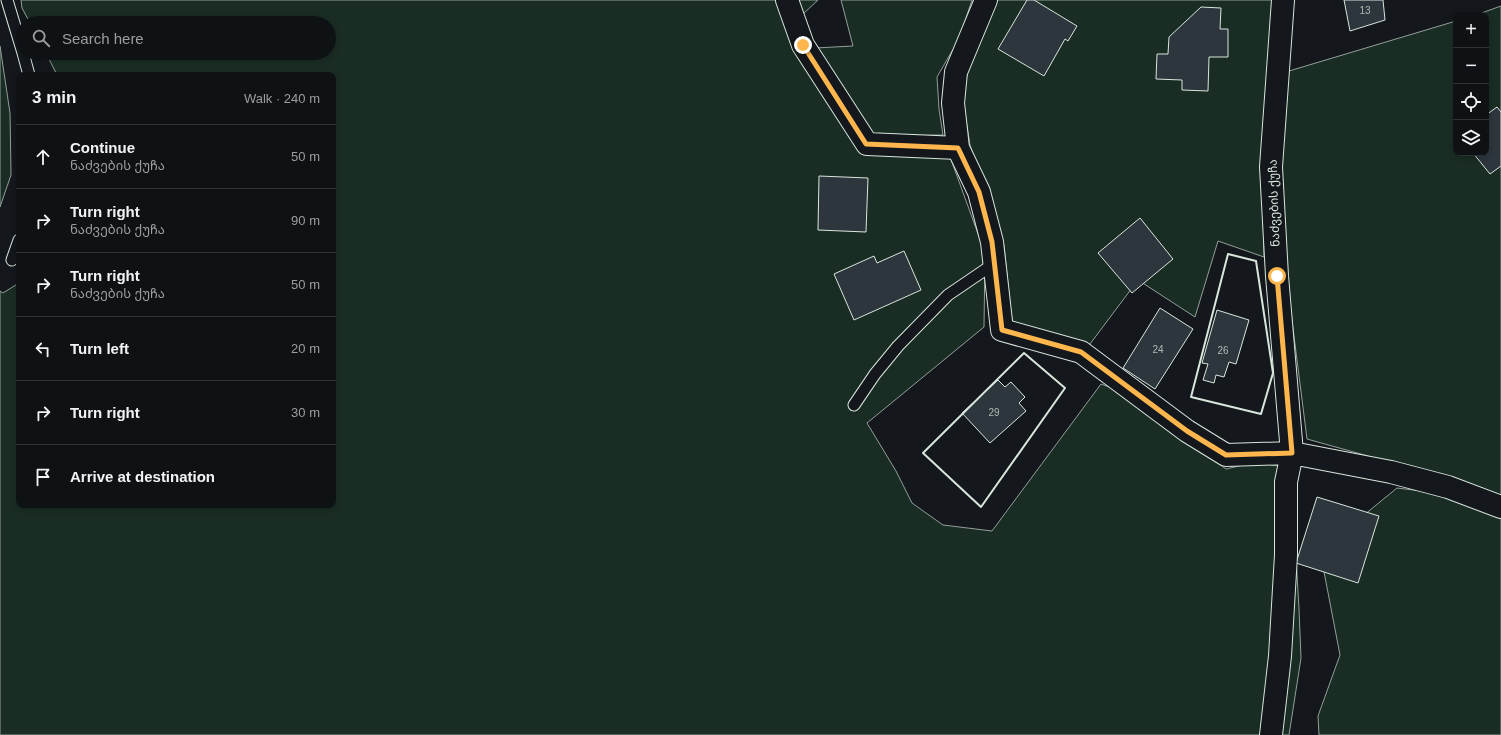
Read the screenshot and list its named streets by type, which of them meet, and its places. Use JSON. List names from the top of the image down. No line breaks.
{"streets":{"street":["ნაძვების ქუჩა"]},"house_numbers":["13","24","26","29"],"page":{"map_buttons":["+","−"],"search":"Search here","heading":["3 min","Walk · 240 m"],"list":[["Continue","ნაძვების ქუჩა","50 m"],["Turn right","ნაძვების ქუჩა","90 m"],["Turn right","ნაძვების ქუჩა","50 m"],["Turn left","20 m"],["Turn right","30 m"],"Arrive at destination"]}}
